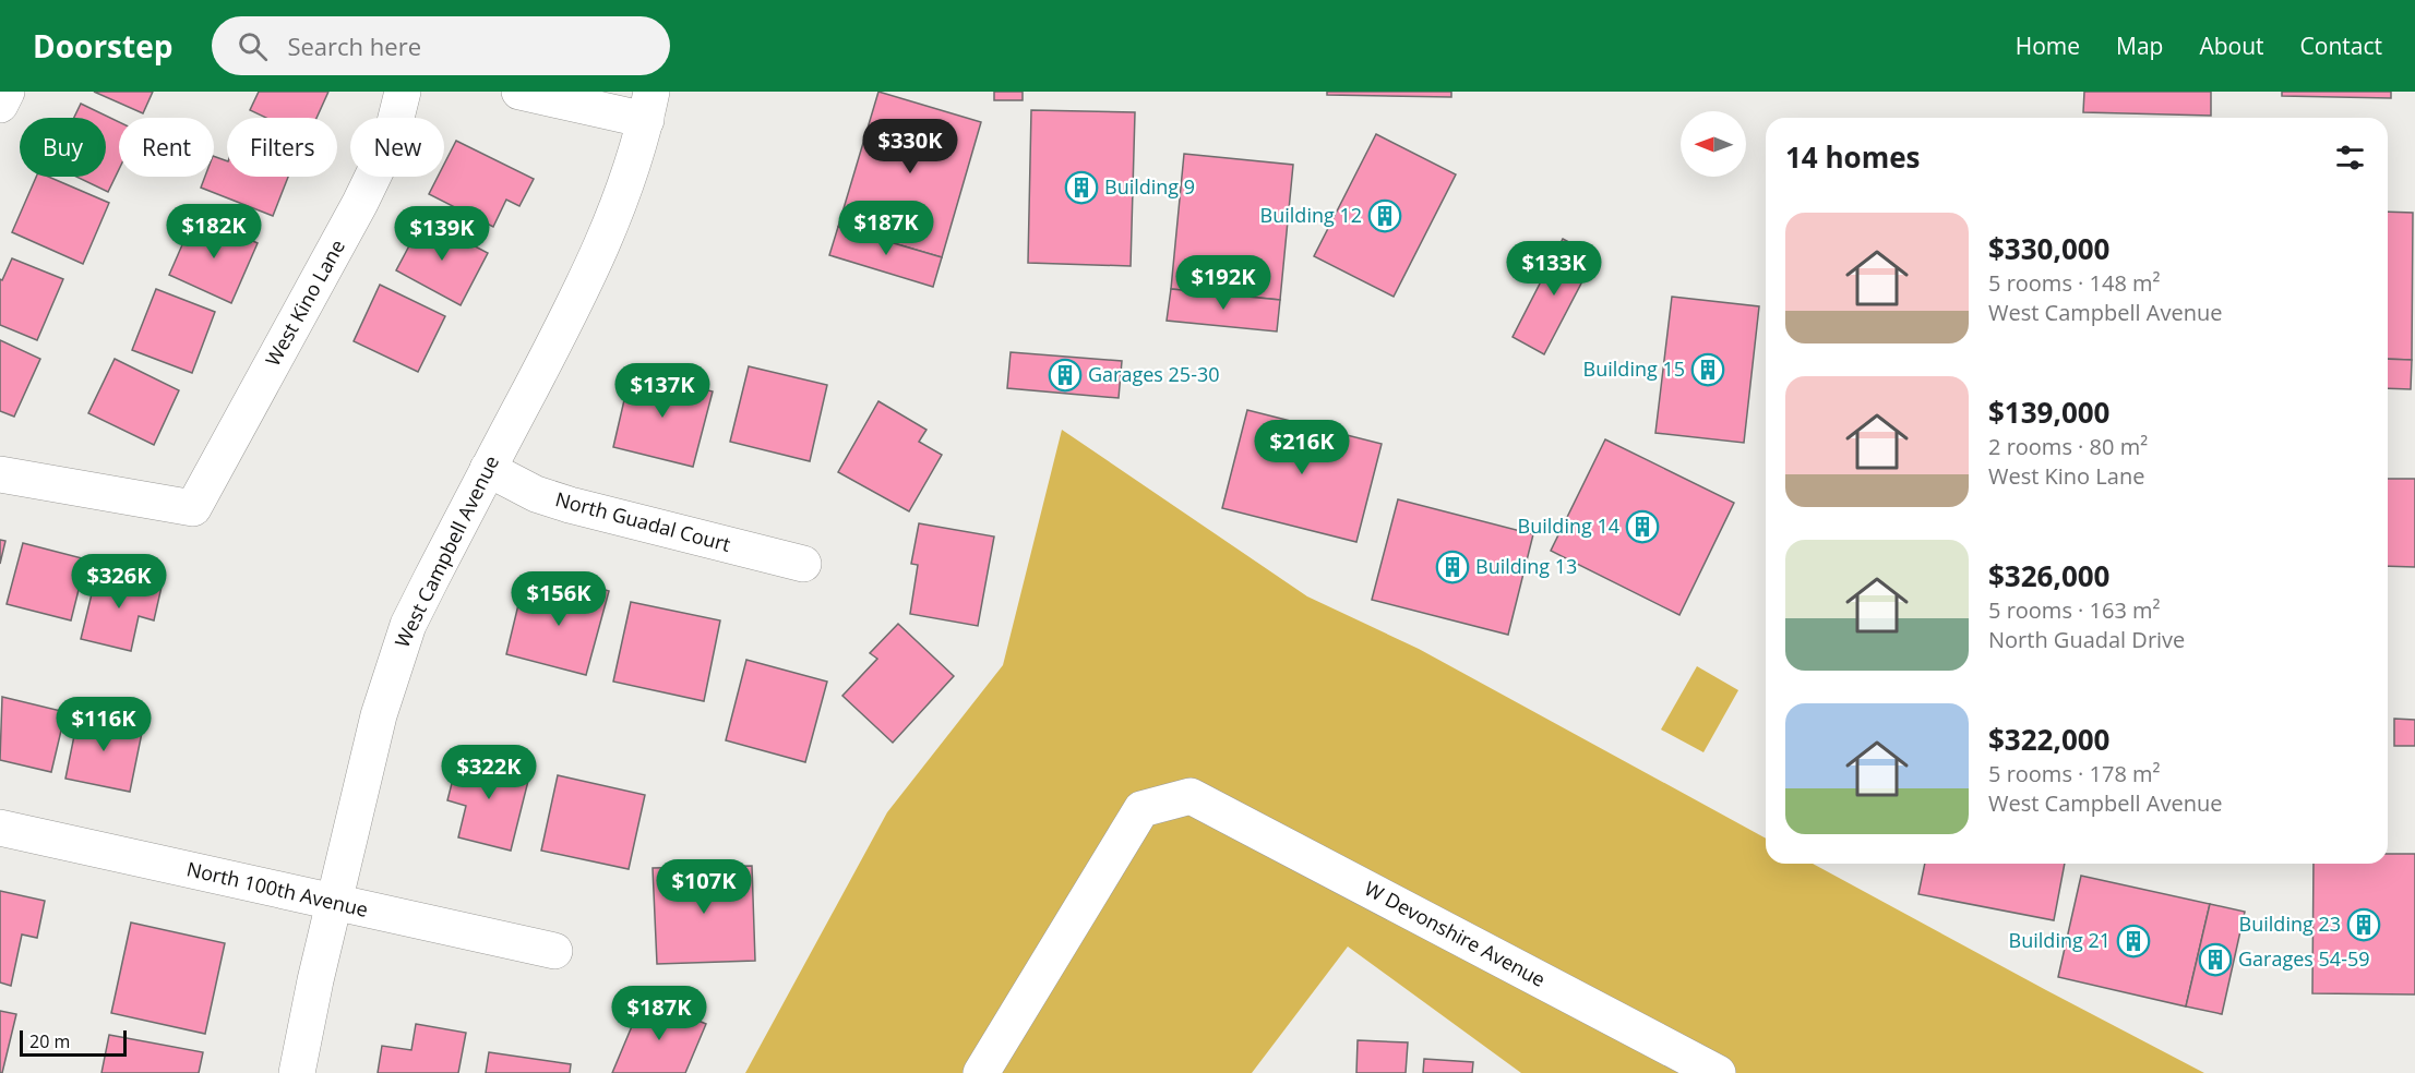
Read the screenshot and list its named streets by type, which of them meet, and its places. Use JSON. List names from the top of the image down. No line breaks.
{"streets":{"street":["West Kino Lane","North Guadal Court","West Campbell Avenue","North 100th Avenue","W Devonshire Avenue"]},"crossings":[["North Guadal Court","West Campbell Avenue"],["West Campbell Avenue","North 100th Avenue"]],"places":{"building":["Building 9","Building 12","Building 15","Garages 25-30","Building 14","Building 13","Building 23","Building 21","Garages 54-59"]},"scale_bar":"20 m","north":"left","page":{"header":"Doorstep","search":"Search here","nav":["Home","Map","About","Contact"],"chip":["Buy","Rent","Filters","New"],"heading":"14 homes","price":["$330K","$187K","$182K","$139K","$133K","$192K","$137K","$216K","$326K","$156K","$116K","$322K","$107K","$187K"],"list":[{"name":"$330,000","note":"5 rooms · 148 m² · West Campbell Avenue"},{"name":"$139,000","note":"2 rooms · 80 m² · West Kino Lane"},{"name":"$326,000","note":"5 rooms · 163 m² · North Guadal Drive"},{"name":"$322,000","note":"5 rooms · 178 m² · West Campbell Avenue"}],"scale":"20 m"}}
